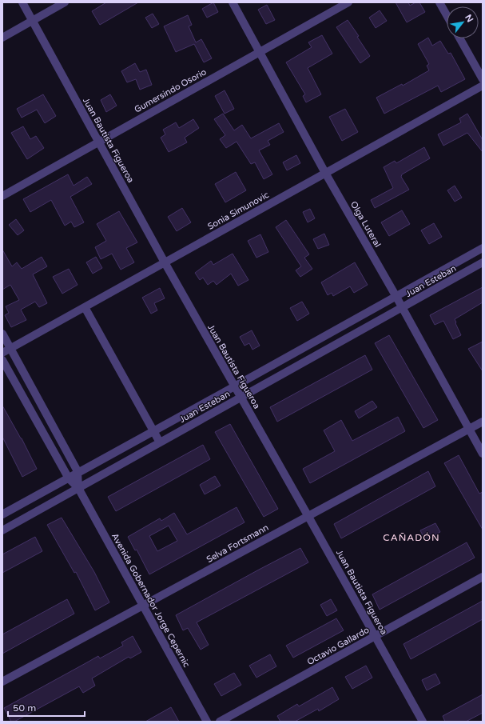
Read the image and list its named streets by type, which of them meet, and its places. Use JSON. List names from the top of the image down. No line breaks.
{"streets":{"street":["Gumersindo Osorio","Juan Bautista Figueroa","Sonia Simunovic","Olga Luteral","Juan Esteban","Selva Fortsmann","Avenida Gobernador Jorge Cepernic","Octavio Gallardo"]},"crossings":[["Gumersindo Osorio","Juan Bautista Figueroa"],["Gumersindo Osorio","Olga Luteral"],["Juan Bautista Figueroa","Sonia Simunovic"],["Juan Bautista Figueroa","Juan Esteban"],["Juan Bautista Figueroa","Selva Fortsmann"],["Juan Bautista Figueroa","Octavio Gallardo"],["Sonia Simunovic","Olga Luteral"],["Sonia Simunovic","Avenida Gobernador Jorge Cepernic"],["Olga Luteral","Juan Esteban"],["Olga Luteral","Selva Fortsmann"],["Juan Esteban","Avenida Gobernador Jorge Cepernic"],["Selva Fortsmann","Avenida Gobernador Jorge Cepernic"]],"districts":["CAÑADÓN"],"scale_bar":"50 m","north":"top right"}
